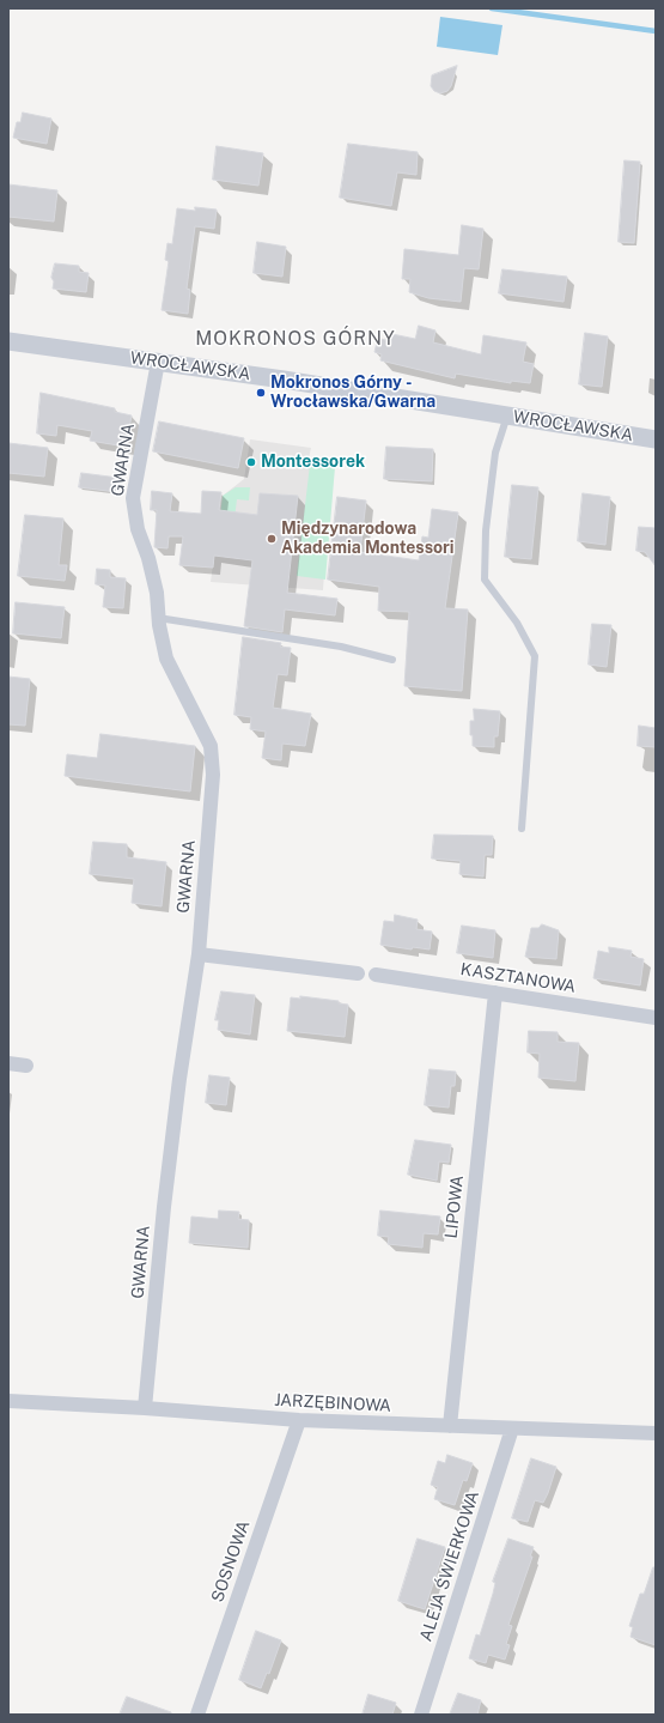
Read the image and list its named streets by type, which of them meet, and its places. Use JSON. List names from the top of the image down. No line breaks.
{"streets":{"street":["WROCŁAWSKA","GWARNA","KASZTANOWA","LIPOWA","JARZĘBINOWA","SOSNOWA","ALEJA ŚWIERKOWA"]},"crossings":[["WROCŁAWSKA","GWARNA"],["GWARNA","JARZĘBINOWA"],["KASZTANOWA","LIPOWA"],["LIPOWA","JARZĘBINOWA"],["JARZĘBINOWA","SOSNOWA"],["JARZĘBINOWA","ALEJA ŚWIERKOWA"]],"districts":["MOKRONOS GÓRNY"],"places":["Mokronos Górny - Wrocławska/Gwarna","Montessorek","Międzynarodowa Akademia Montessori"]}
